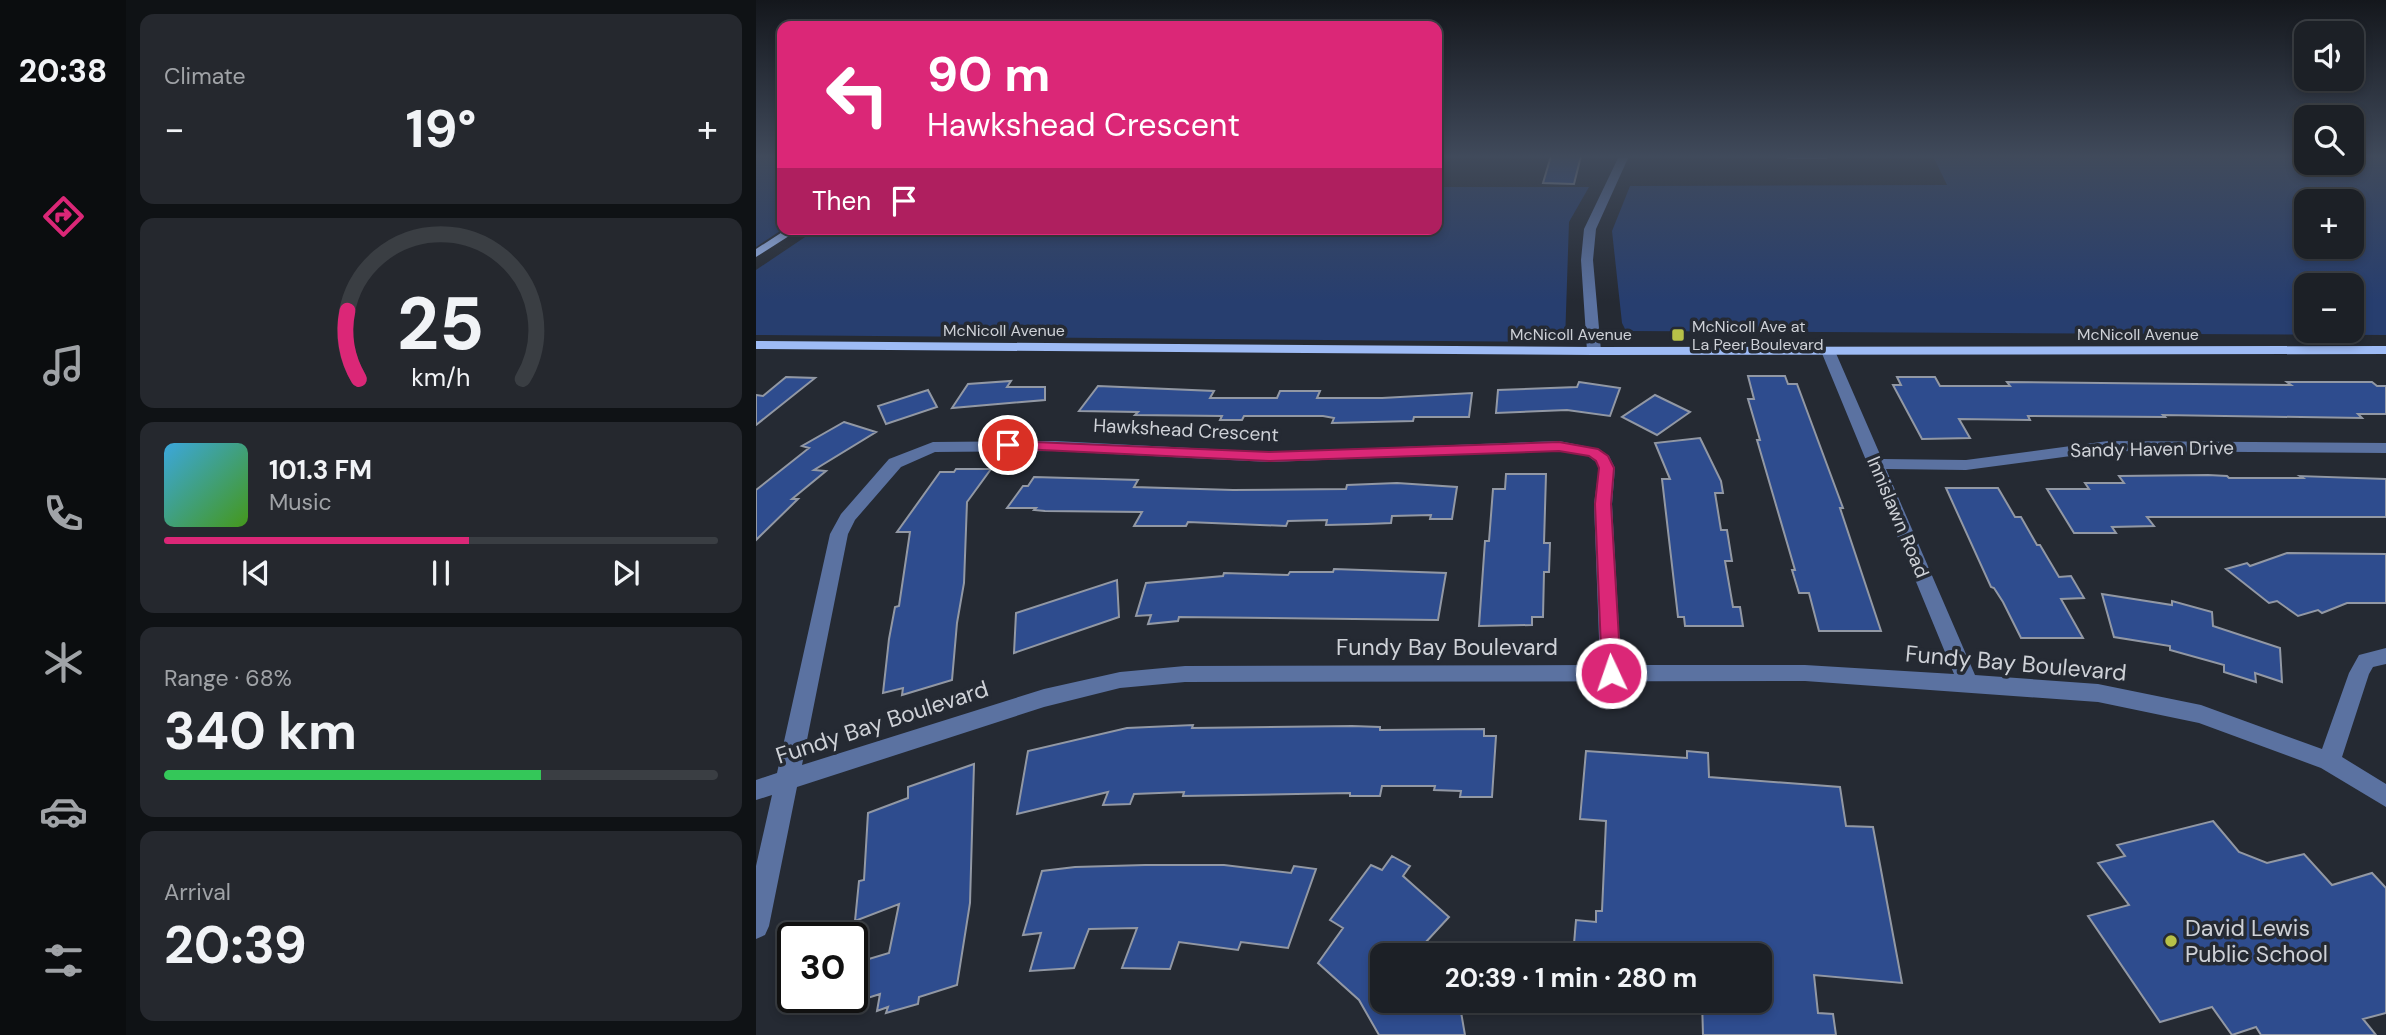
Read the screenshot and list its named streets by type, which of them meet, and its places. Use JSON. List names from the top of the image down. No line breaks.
{"streets":{"main road":["McNicoll Avenue"],"street":["Hawkshead Crescent","Sandy Haven Drive","Innislawn Road","Fundy Bay Boulevard"]},"crossings":[["McNicoll Avenue","Innislawn Road"],["Hawkshead Crescent","Fundy Bay Boulevard"],["Sandy Haven Drive","Innislawn Road"],["Innislawn Road","Fundy Bay Boulevard"]],"places":{"transit":["McNicoll Ave at La Peer Boulevard"],"other":["David Lewis Public School"]},"page":{"tabs":"20:38","tile":["Climate",["Range · 68%","340 km"],["Arrival","20:39"]],"map_buttons":["+","−"],"turn":["90 m","Hawkshead Crescent"],"heat":["−","19°","+"],"then":"Then","song":["101.3 FM","Music"],"limit":"30","trip":"20:39 · 1 min · 280 m","gauge":["25","km/h"]}}
